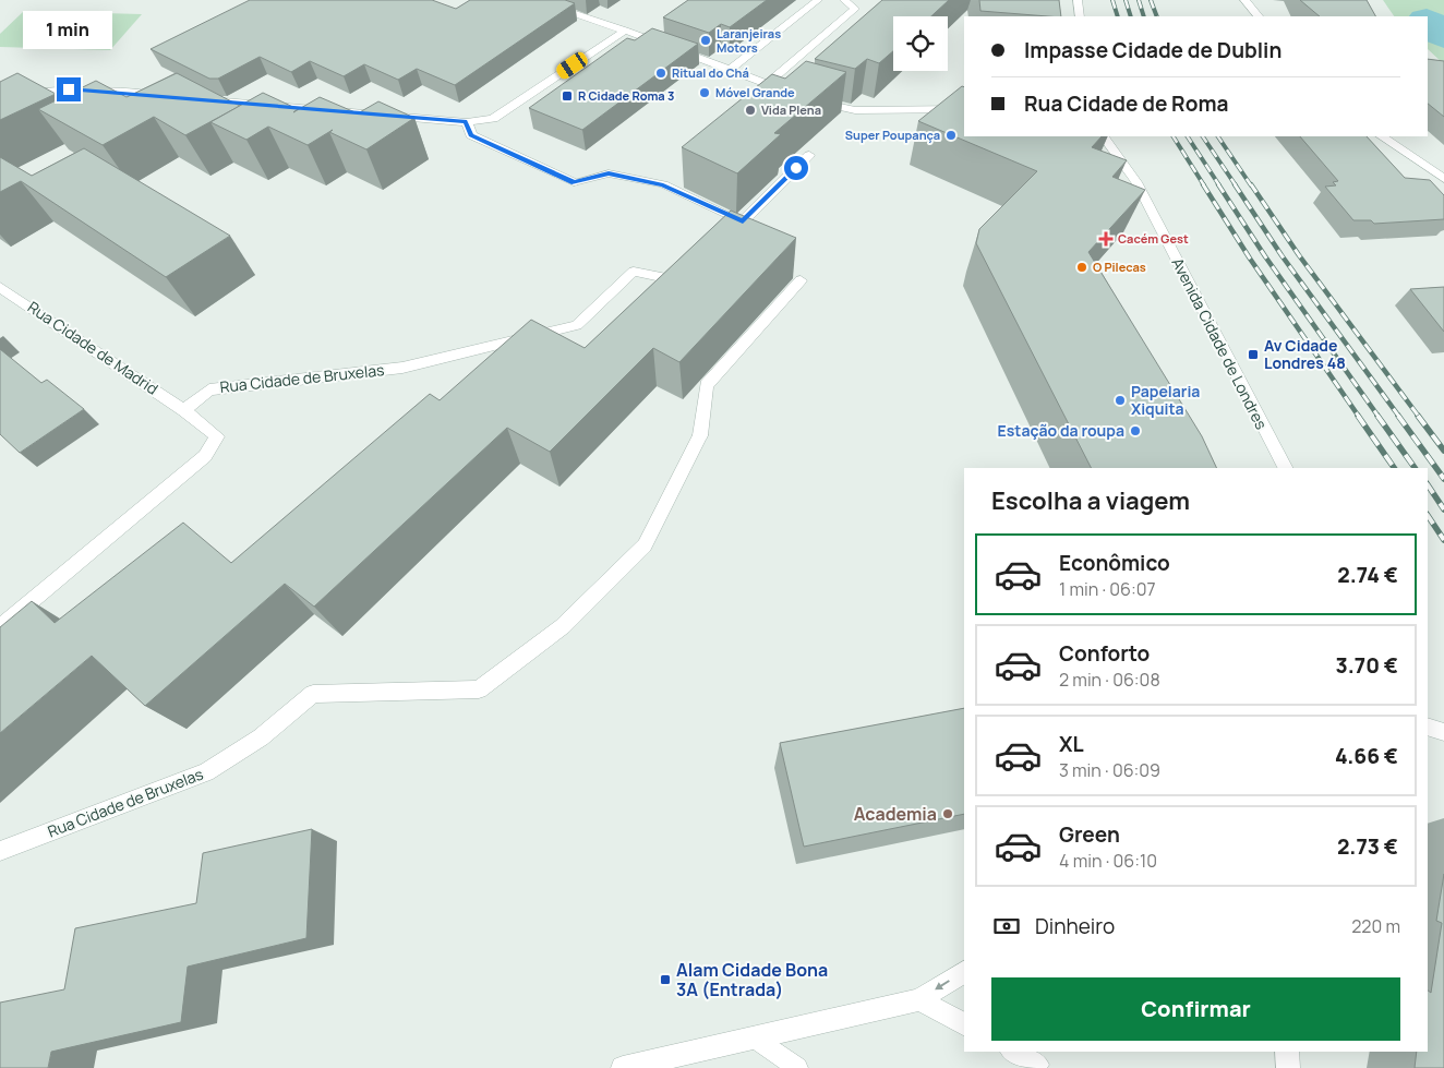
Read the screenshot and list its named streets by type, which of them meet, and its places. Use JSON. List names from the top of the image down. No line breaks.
{"streets":{"street":["Avenida Cidade de Londres","Rua Cidade de Madrid","Rua Cidade de Bruxelas"]},"crossings":[["Rua Cidade de Madrid","Rua Cidade de Bruxelas"]],"places":{"other":["Laranjeiras Motors","Ritual do Chá","Móvel Grande","Vida Plena","Super Poupança","O Pilecas","Papelaria Xiquita","Estação da roupa","Academia"],"transit":["R Cidade Roma 3","Av Cidade Londres 48","Alam Cidade Bona 3A (Entrada)"],"health":["Cacém Gest"]},"page":{"bubble":"1 min","banner":["Impasse Cidade de Dublin","Rua Cidade de Roma"],"heading":"Escolha a viagem","list":[{"name":"Econômico","note":"1 min · 06:07","value":"2.74 €"},{"name":"Conforto","note":"2 min · 06:08","value":"3.70 €"},{"name":"XL","note":"3 min · 06:09","value":"4.66 €"},{"name":"Green","note":"4 min · 06:10","value":"2.73 €"}],"pay":["Dinheiro","220 m"],"buttons":"Confirmar"}}
